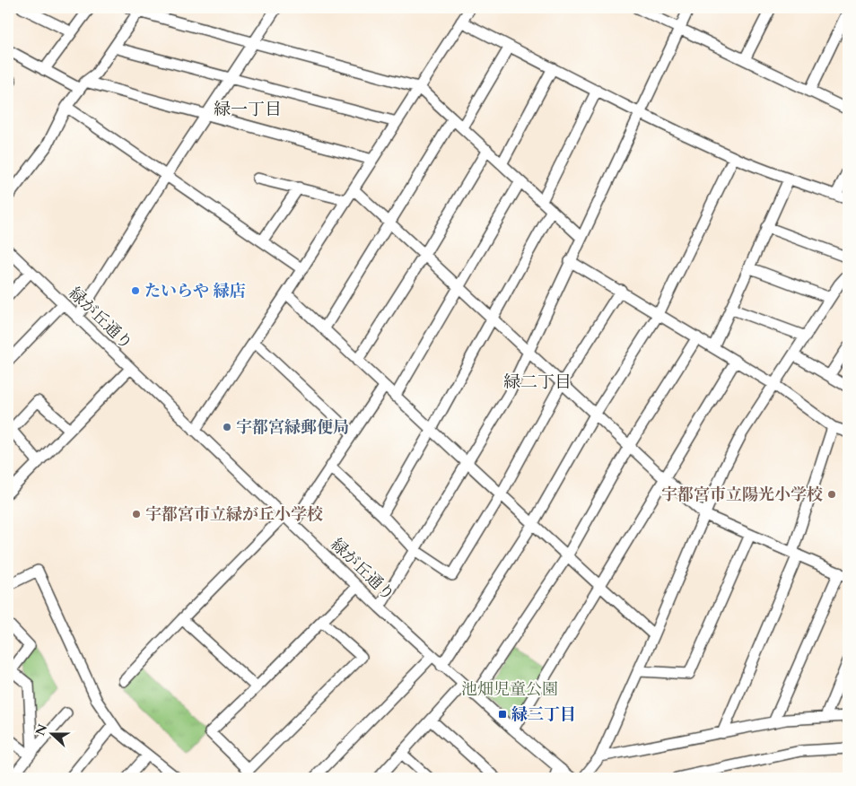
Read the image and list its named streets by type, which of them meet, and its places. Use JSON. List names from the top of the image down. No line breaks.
{"streets":{"street":["緑が丘通り"]},"districts":["緑一丁目","緑二丁目"],"parks":["池畑児童公園"],"places":{"other":["たいらや 緑店","宇都宮緑郵便局","宇都宮市立陽光小学校","宇都宮市立緑が丘小学校"],"transit":["緑三丁目"]},"north":"left"}
